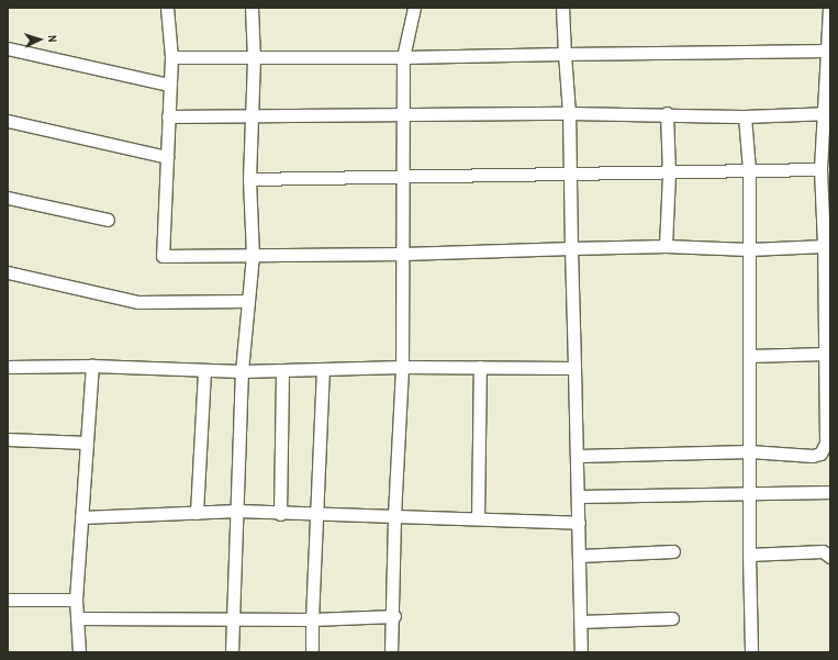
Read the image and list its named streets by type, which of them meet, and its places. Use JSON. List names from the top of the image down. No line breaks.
{"north":"right"}
